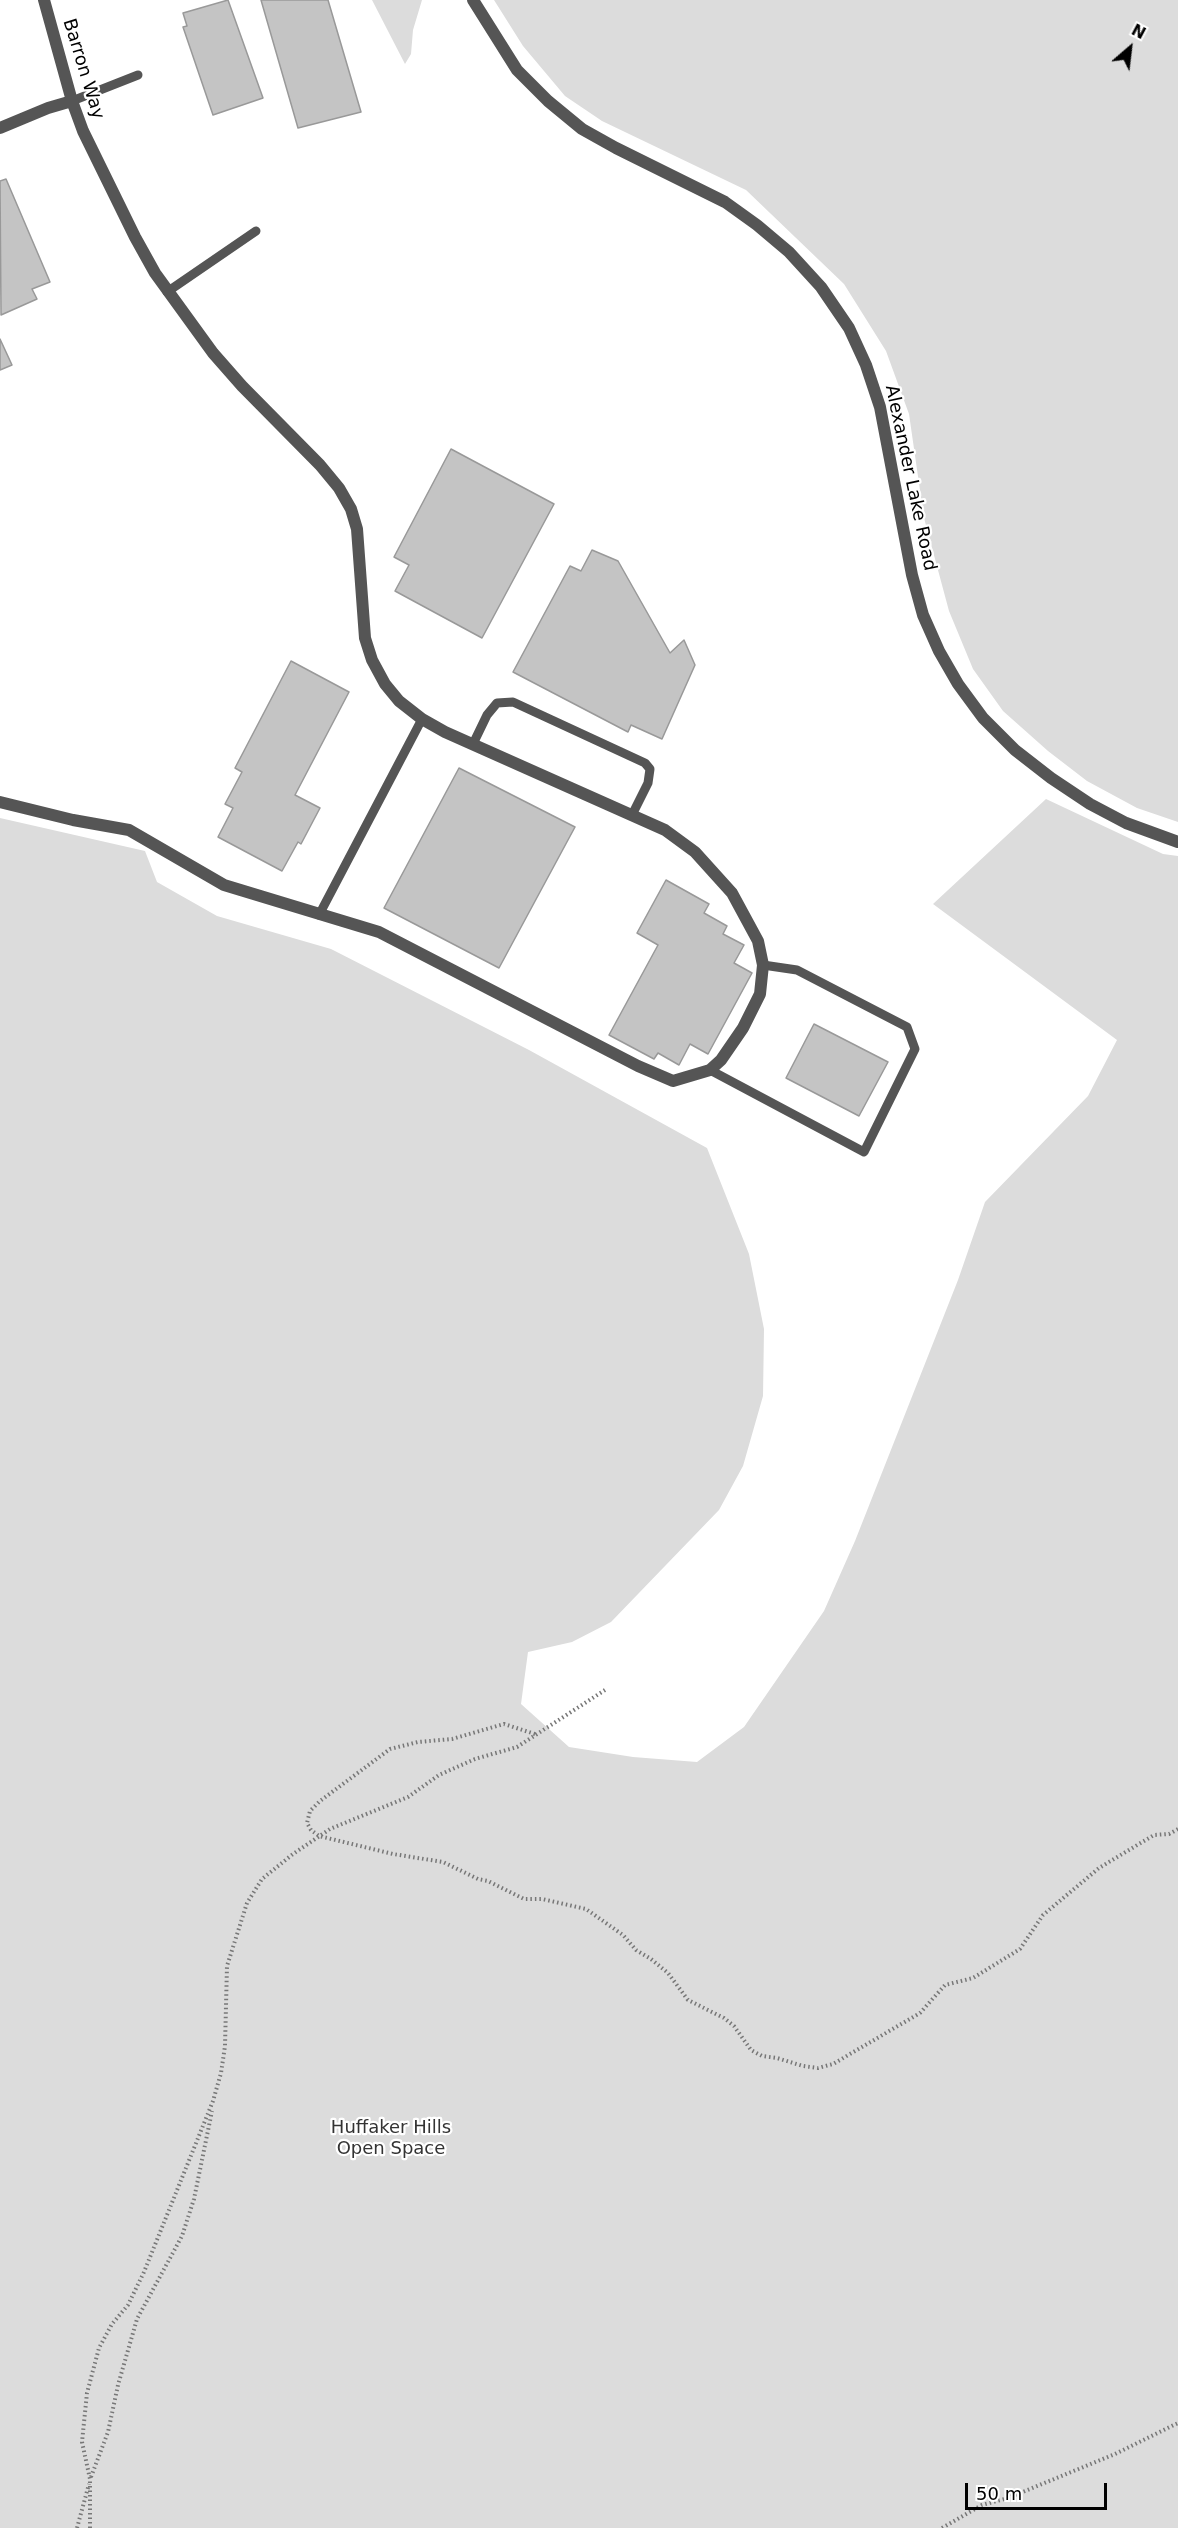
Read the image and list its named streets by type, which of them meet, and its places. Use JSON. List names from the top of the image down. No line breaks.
{"streets":{"street":["Barron Way","Alexander Lake Road"]},"parks":["Huffaker Hills Open Space"],"scale_bar":"50 m","north":"top right"}
